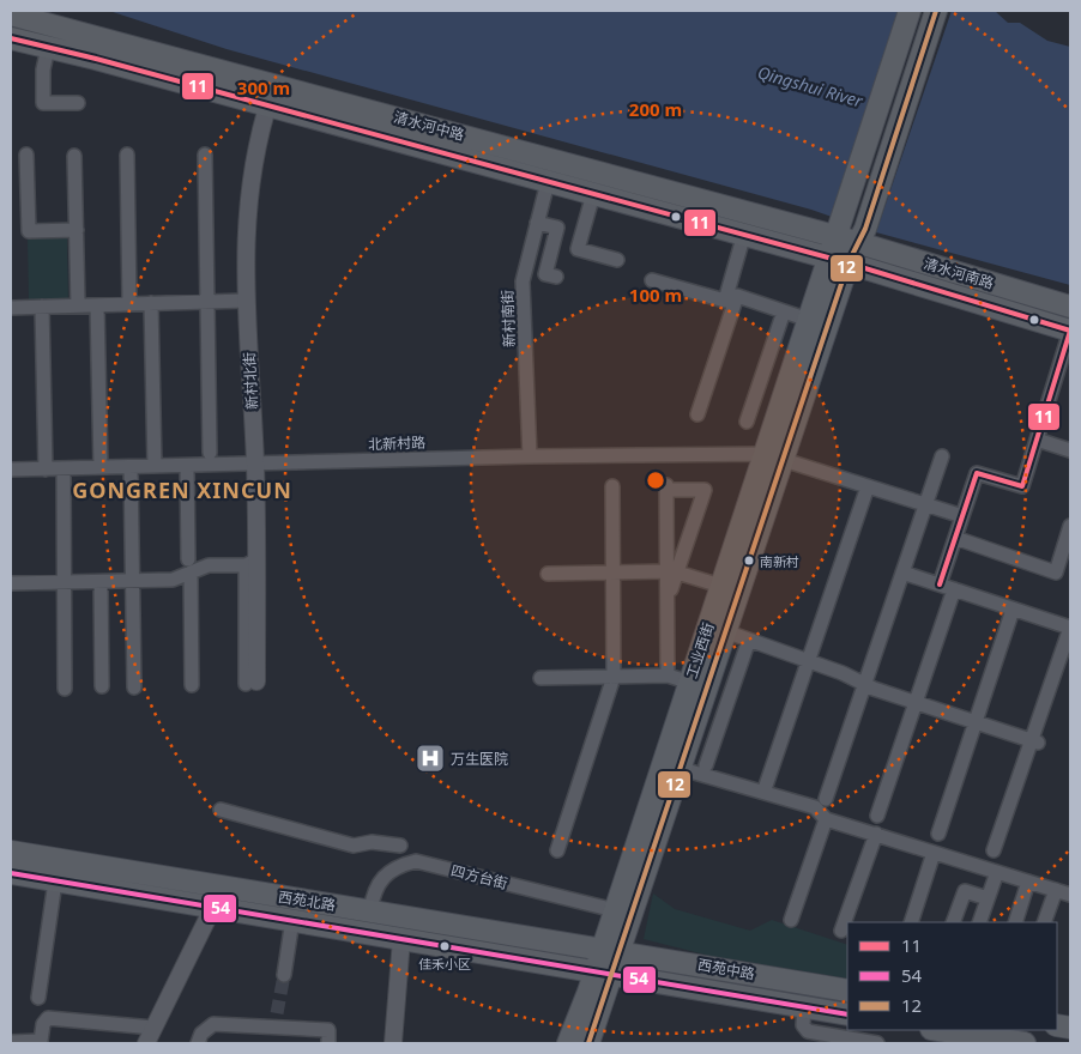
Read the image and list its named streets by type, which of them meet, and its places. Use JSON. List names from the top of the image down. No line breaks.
{"streets":{"main road":["清水河中路","清水河南路","工业西街","西苑北路","西苑中路"],"street":["新村南街","新村北街","北新村路","四方台街"]},"crossings":[["清水河中路","清水河南路"],["清水河中路","新村南街"],["清水河中路","新村北街"],["清水河中路","工业西街"],["清水河南路","工业西街"],["新村南街","北新村路"],["新村北街","北新村路"],["北新村路","工业西街"],["工业西街","四方台街"],["工业西街","西苑北路"],["工业西街","西苑中路"],["西苑北路","西苑中路"]],"districts":["GONGREN XINCUN"],"water":["Qingshui River"],"places":{"other":["南新村","佳禾小区"],"hospital":["万生医院"]},"lines":["transit line 12","transit line 11","transit line 54"],"legend":["11","54","12"],"rings":["300 m","200 m","100 m"]}
